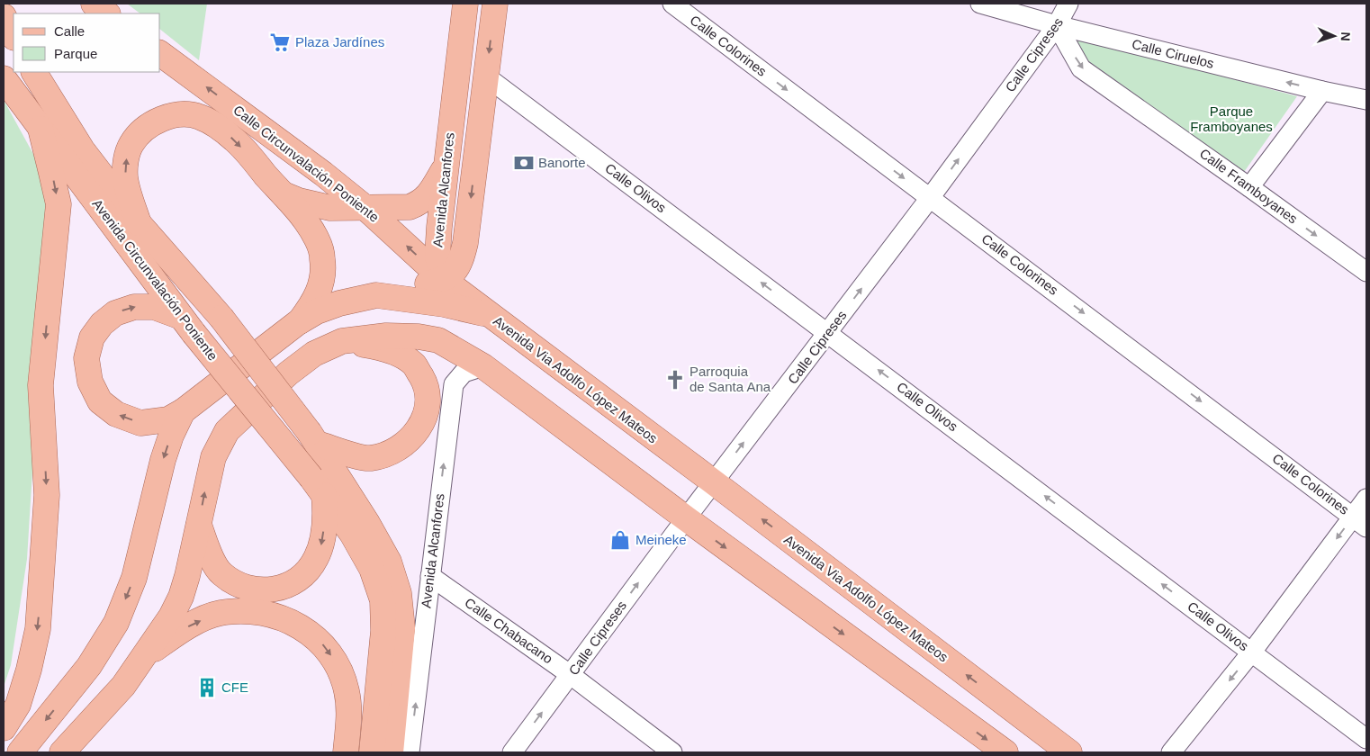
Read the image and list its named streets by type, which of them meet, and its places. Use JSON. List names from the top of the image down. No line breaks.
{"streets":{"main road":["Calle Circunvalación Poniente","Avenida Alcanfores","Avenida Circunvalación Poniente","Avenida Via Adolfo López Mateos"],"street":["Calle Colorines","Calle Ciruelos","Calle Cipreses","Calle Framboyanes","Calle Olivos","Calle Chabacano"]},"crossings":[["Calle Colorines","Calle Cipreses"],["Calle Ciruelos","Calle Cipreses"],["Calle Ciruelos","Calle Framboyanes"],["Calle Cipreses","Calle Framboyanes"],["Calle Cipreses","Calle Olivos"],["Calle Cipreses","Avenida Via Adolfo López Mateos"],["Calle Cipreses","Calle Chabacano"],["Calle Circunvalación Poniente","Avenida Alcanfores"],["Calle Circunvalación Poniente","Avenida Via Adolfo López Mateos"],["Calle Olivos","Avenida Alcanfores"],["Avenida Alcanfores","Avenida Circunvalación Poniente"],["Avenida Alcanfores","Calle Chabacano"]],"one_way":["Calle Colorines","Calle Ciruelos","Calle Cipreses","Calle Circunvalación Poniente","Calle Framboyanes","Calle Olivos"],"parks":["Parque Framboyanes"],"places":{"supermarket":["Plaza Jardínes"],"bank":["Banorte"],"church":["Parroquia de Santa Ana"],"shop":["Meineke"],"building":["CFE"]},"legend":["Calle","Parque"],"north":"right"}
